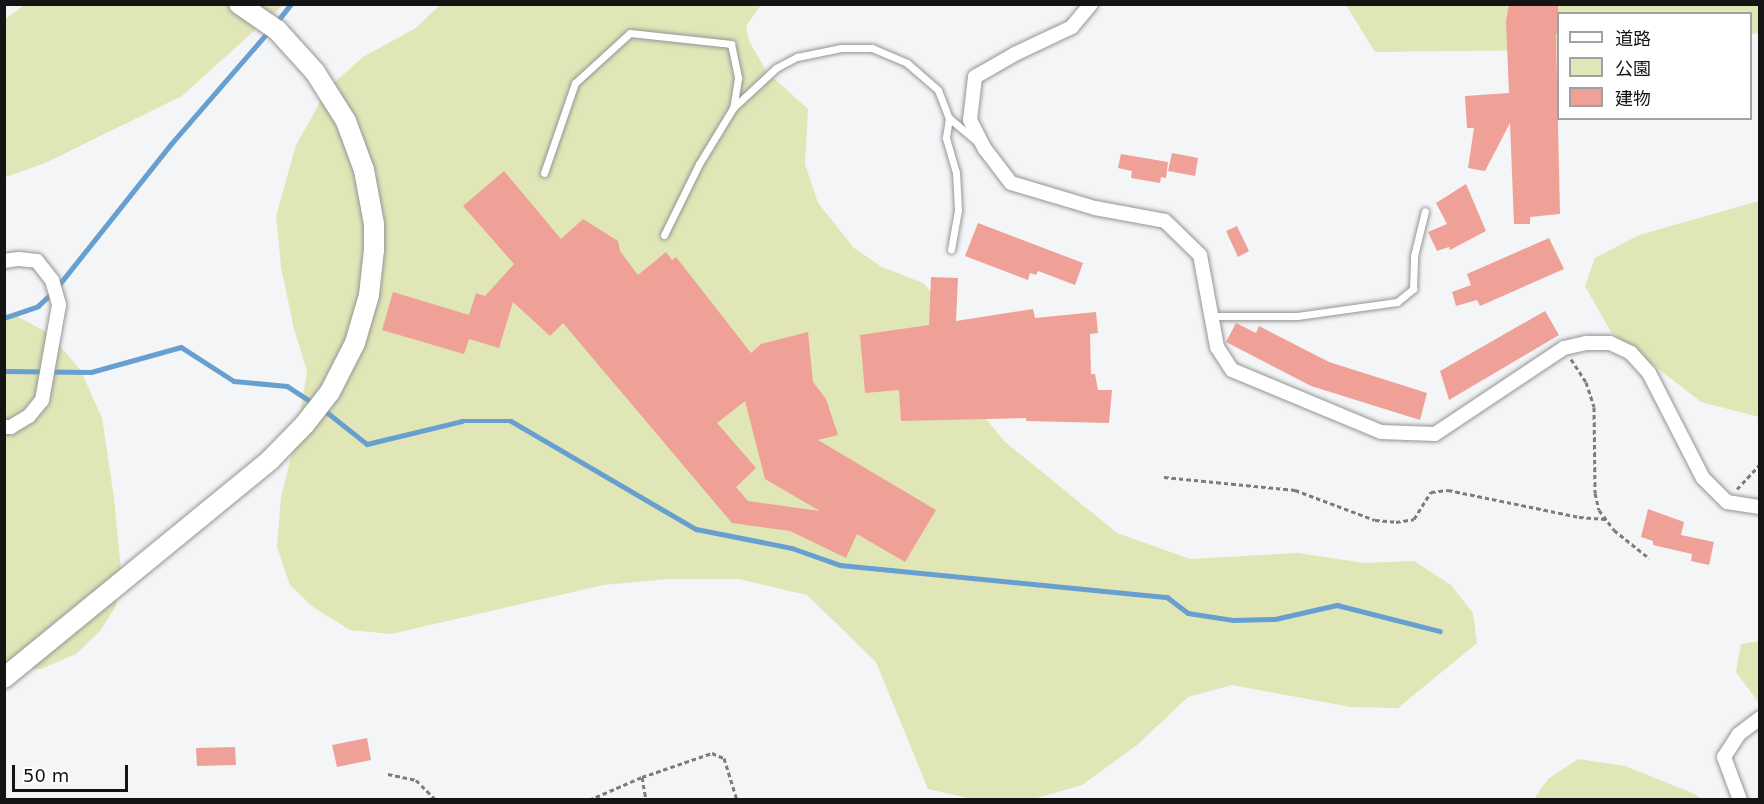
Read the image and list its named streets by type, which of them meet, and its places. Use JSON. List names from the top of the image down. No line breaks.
{"legend":["道路","公園","建物"],"scale_bar":"50 m"}
